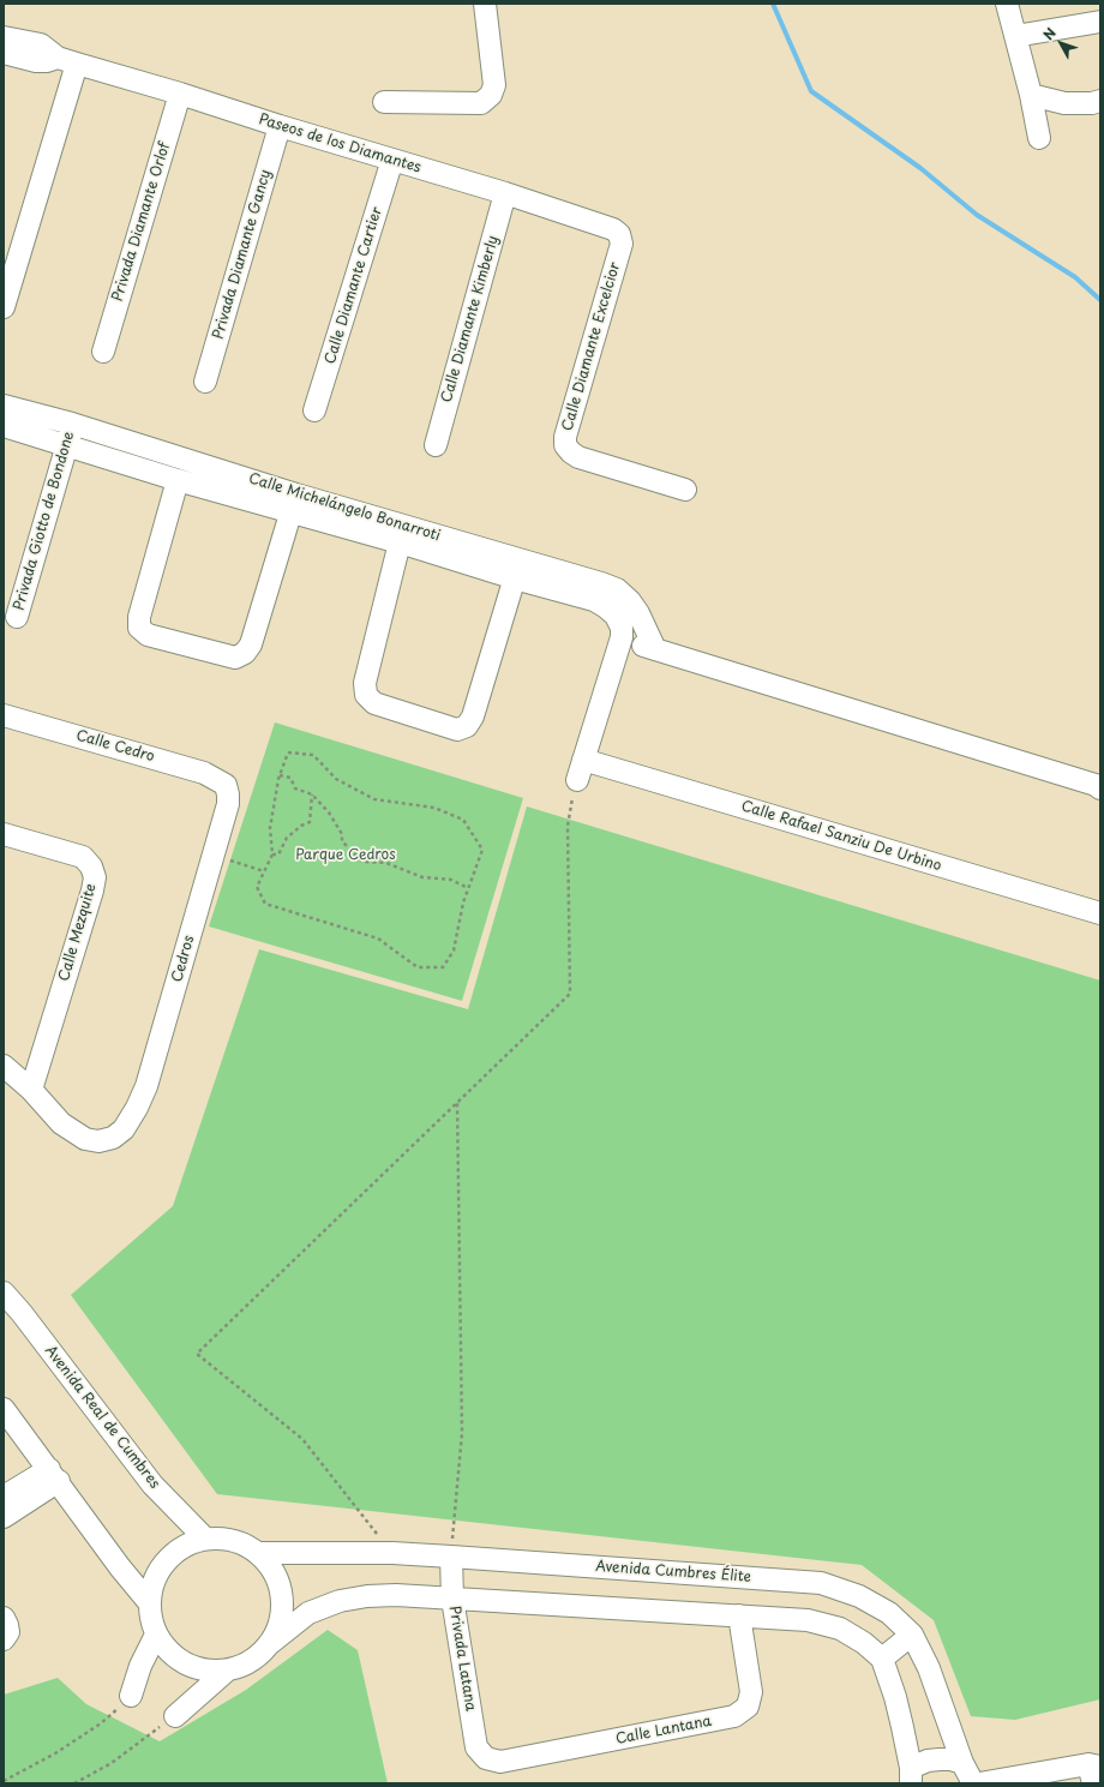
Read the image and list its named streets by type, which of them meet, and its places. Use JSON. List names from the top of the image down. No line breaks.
{"streets":{"street":["Paseos de los Diamantes","Privada Diamante Orlof","Privada Diamante Gancy","Calle Diamante Cartier","Calle Diamante Kimberly","Calle Diamante Excelcior","Calle Michelángelo Bonarroti","Privada Giotto de Bondone","Calle Cedro","Calle Rafael Sanziu De Urbino","Calle Mezquite","Cedros","Avenida Real de Cumbres","Avenida Cumbres Élite","Privada Latana","Calle Lantana"]},"crossings":[["Paseos de los Diamantes","Privada Diamante Orlof"],["Paseos de los Diamantes","Privada Diamante Gancy"],["Paseos de los Diamantes","Calle Diamante Cartier"],["Paseos de los Diamantes","Calle Diamante Kimberly"],["Paseos de los Diamantes","Calle Diamante Excelcior"],["Calle Michelángelo Bonarroti","Privada Giotto de Bondone"],["Calle Cedro","Cedros"],["Calle Mezquite","Cedros"],["Avenida Real de Cumbres","Avenida Cumbres Élite"],["Avenida Cumbres Élite","Privada Latana"],["Privada Latana","Calle Lantana"]],"parks":["Parque Cedros"],"north":"top left"}
